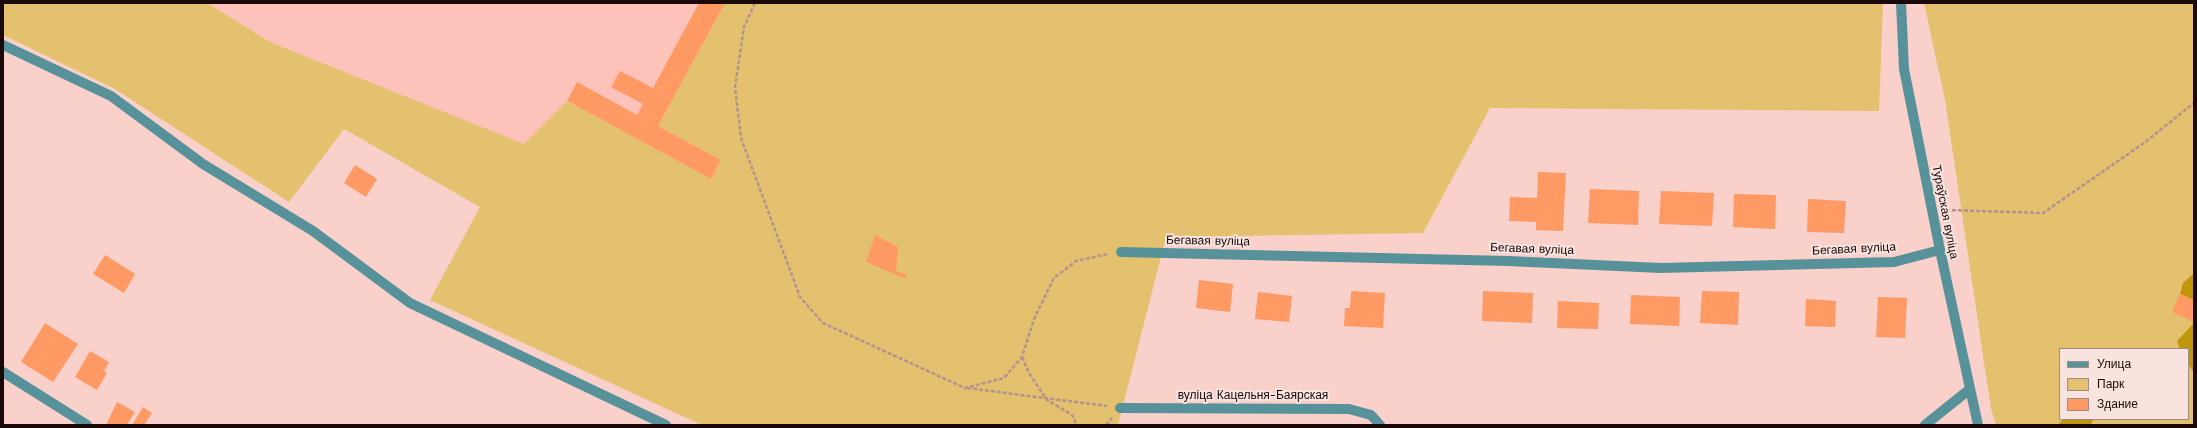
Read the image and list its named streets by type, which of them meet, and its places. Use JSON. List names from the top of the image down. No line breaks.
{"streets":{"street":["Тураўская вуліца","Бегавая вуліца","вуліца Кацельня-Баярская"]},"crossings":[["Тураўская вуліца","Бегавая вуліца"]],"legend":["Улица","Парк","Здание"]}
